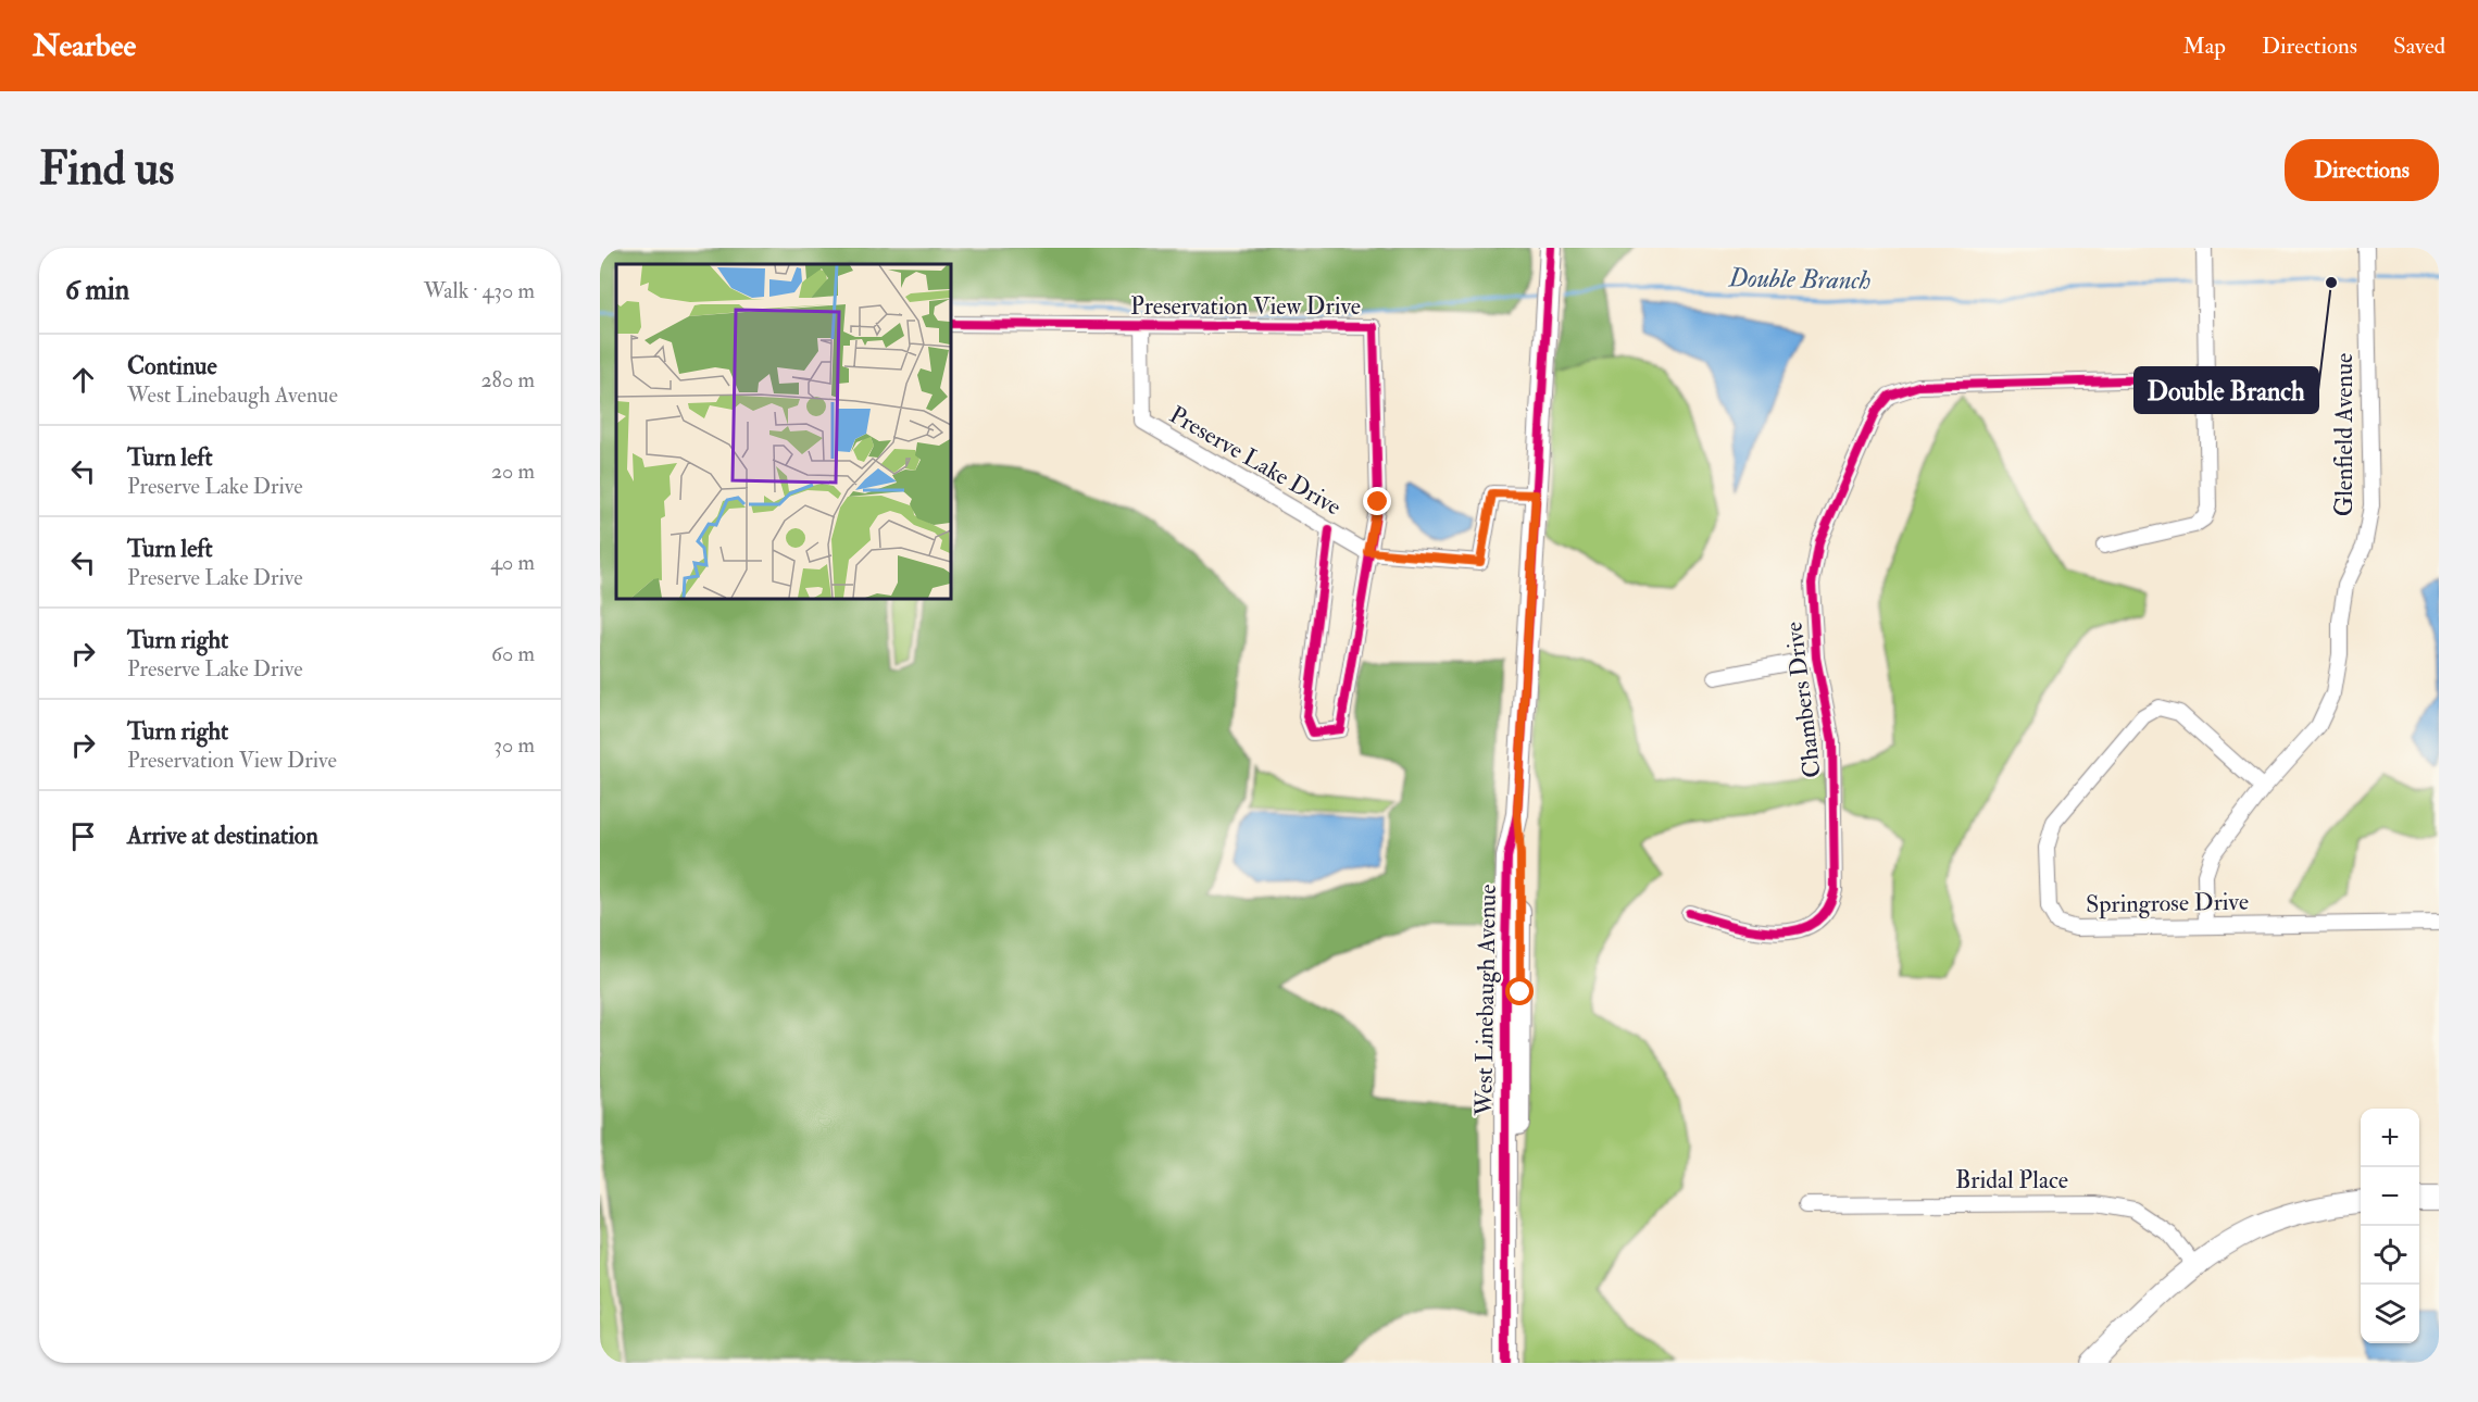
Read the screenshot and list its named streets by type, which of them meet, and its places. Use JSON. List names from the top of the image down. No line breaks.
{"streets":{"main road":["West Linebaugh Avenue"],"street":["Preservation View Drive","Glenfield Avenue","Preserve Lake Drive","Chambers Drive","Springrose Drive","Bridal Place"]},"crossings":[["Preservation View Drive","Preserve Lake Drive"],["Glenfield Avenue","Springrose Drive"],["Preserve Lake Drive","West Linebaugh Avenue"]],"water":["Double Branch"],"places":["Double Branch"],"page":{"header":"Nearbee","nav":["Map","Directions","Saved"],"buttons":"Directions","title":"Find us","heading":["6 min","Walk · 430 m"],"list":[["Continue","West Linebaugh Avenue","280 m"],["Turn left","Preserve Lake Drive","20 m"],["Turn left","Preserve Lake Drive","40 m"],["Turn right","Preserve Lake Drive","60 m"],["Turn right","Preservation View Drive","30 m"],"Arrive at destination"],"map_buttons":["+","−"]}}
